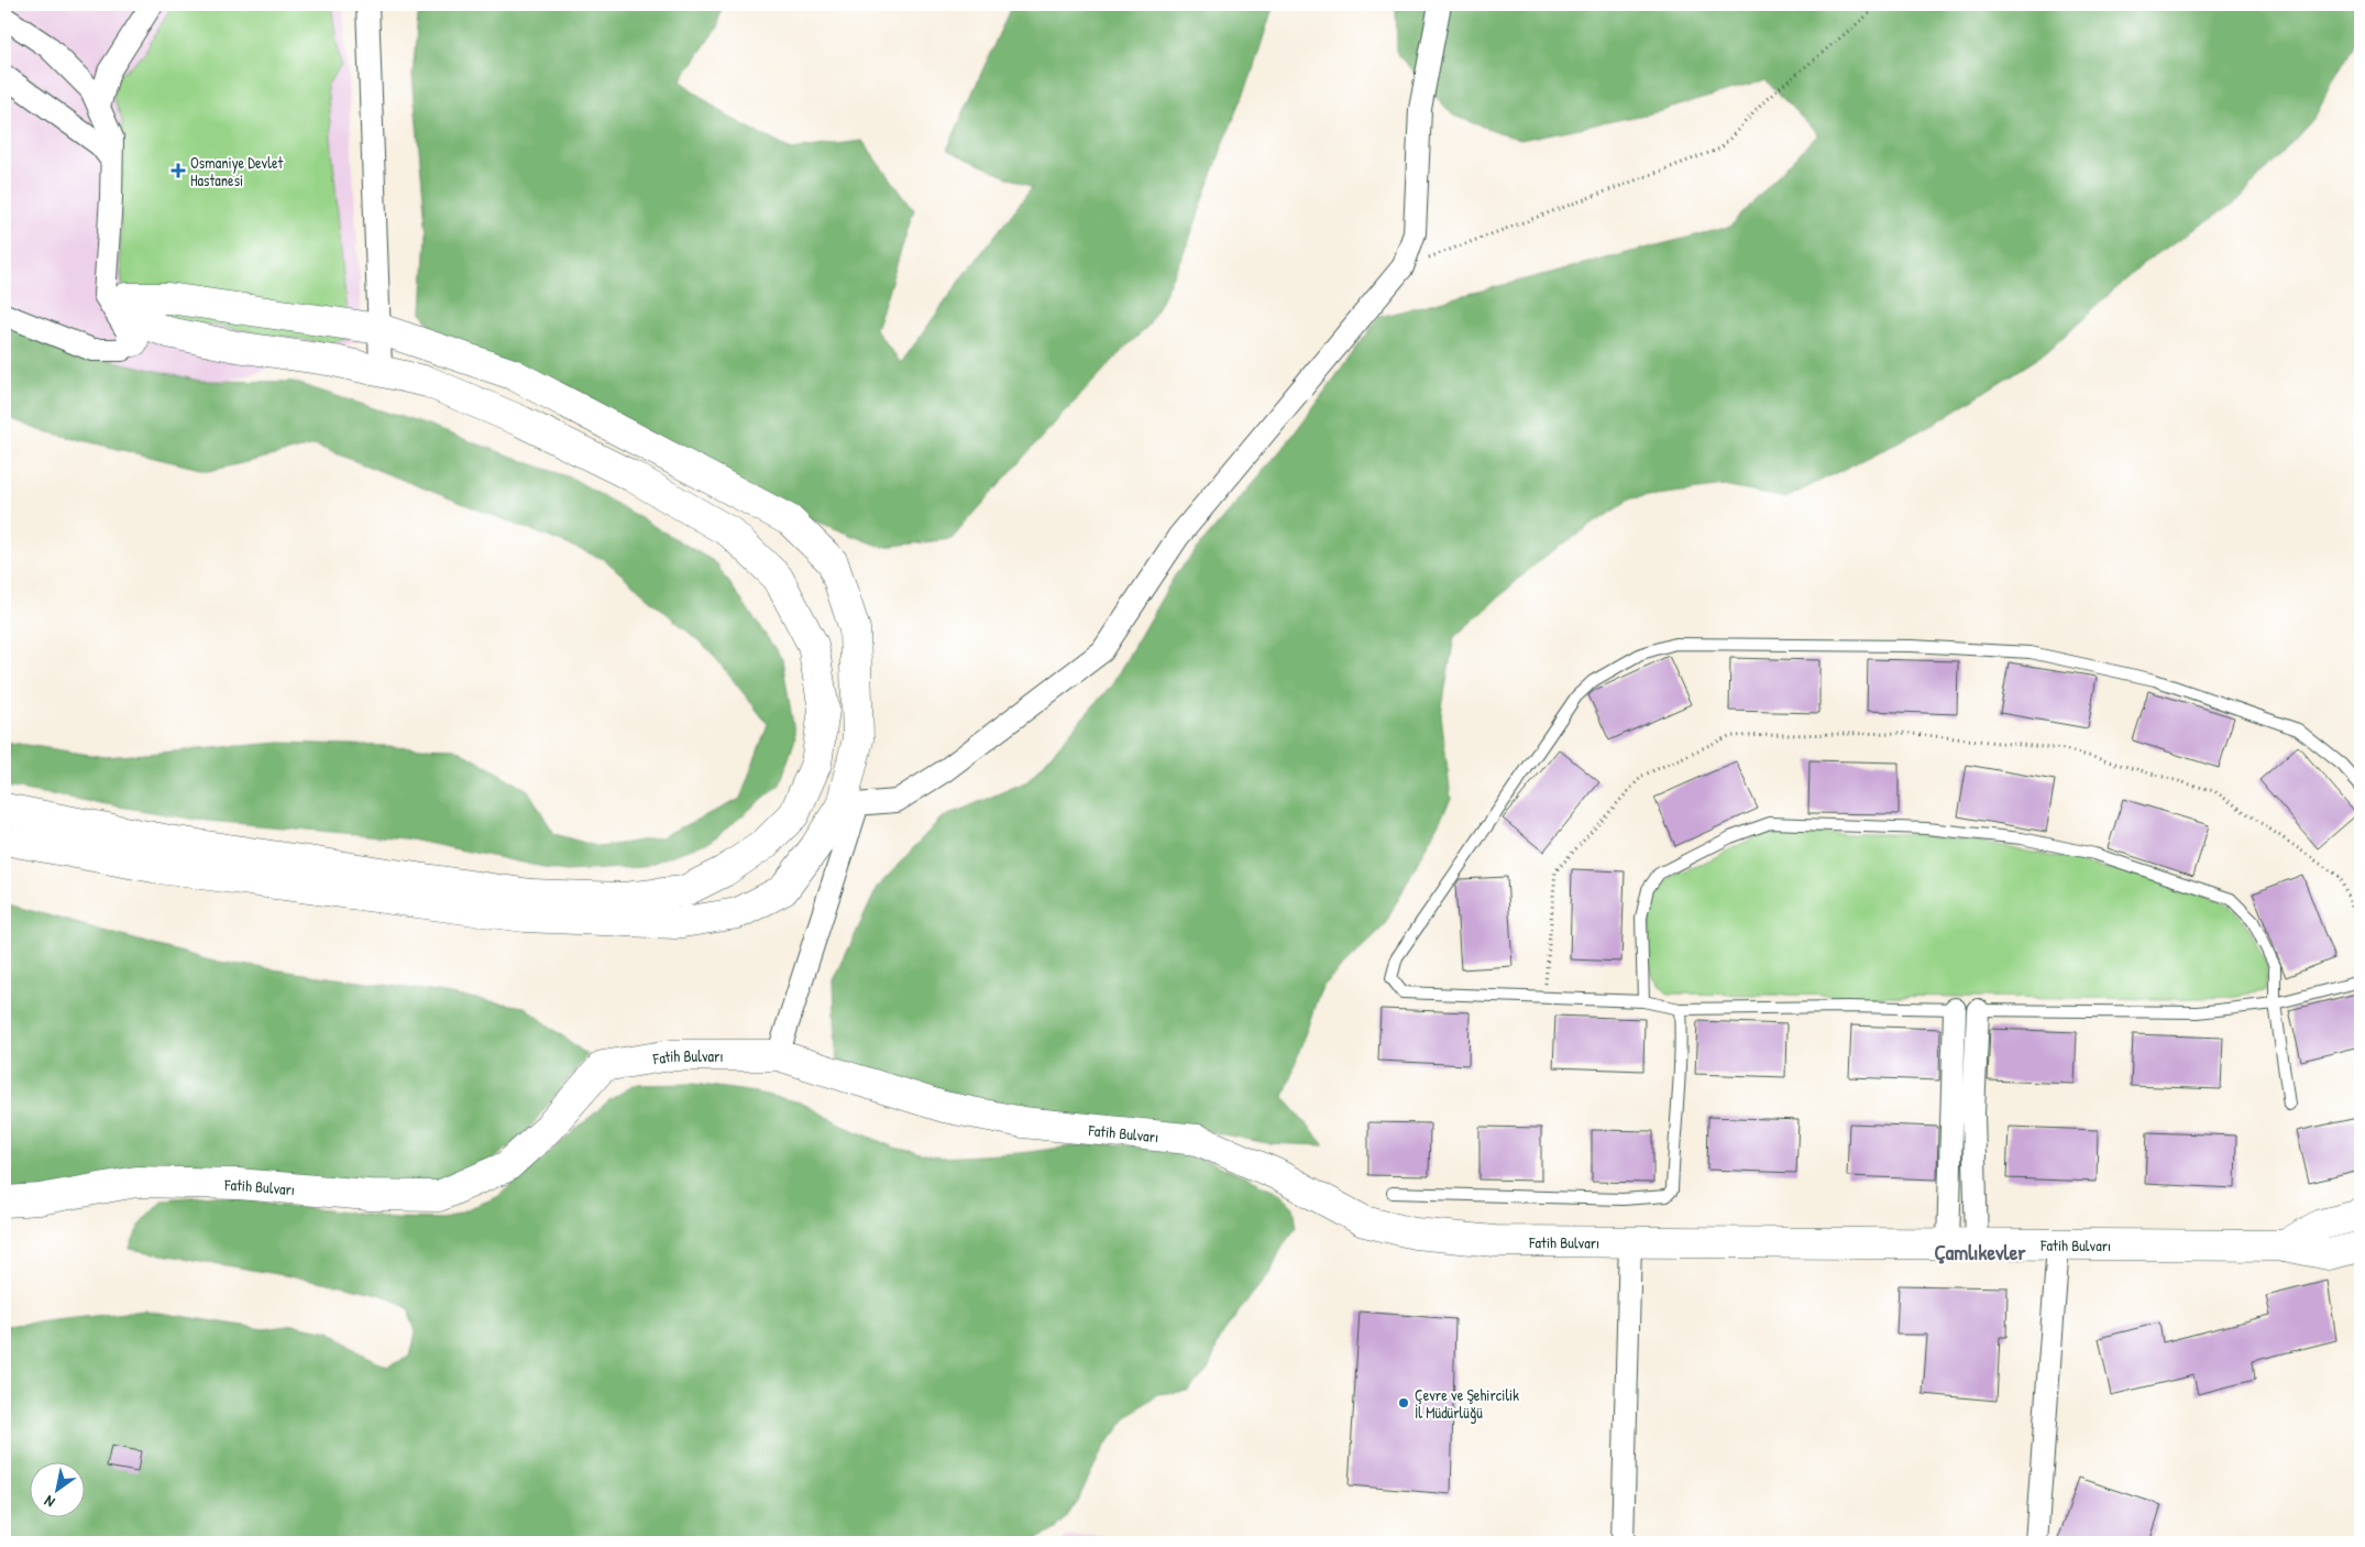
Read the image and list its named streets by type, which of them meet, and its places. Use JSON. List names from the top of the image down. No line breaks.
{"streets":{"street":["Fatih Bulvarı"]},"districts":["Çamlıkevler"],"places":{"health":["Osmaniye Devlet Hastanesi"],"other":["Çevre ve Şehircilik İl Müdürlüğü"]},"north":"bottom left"}
